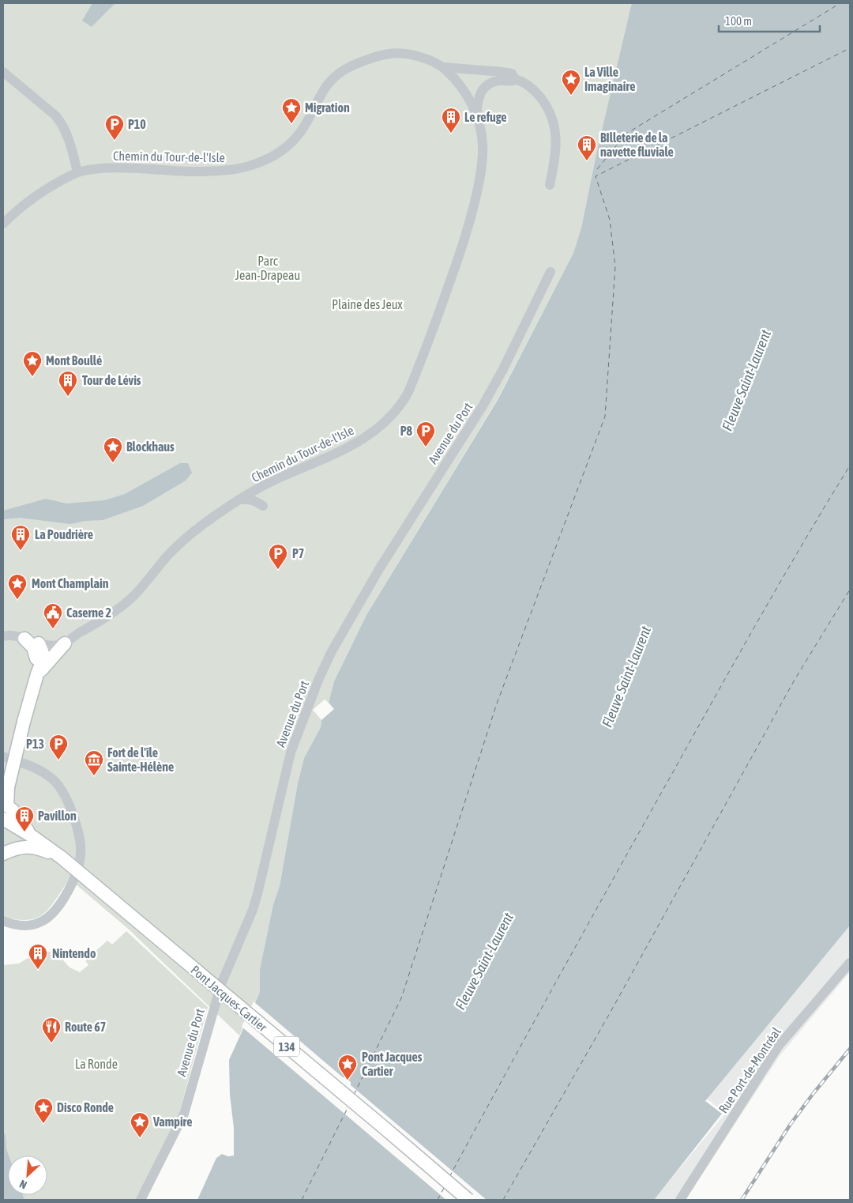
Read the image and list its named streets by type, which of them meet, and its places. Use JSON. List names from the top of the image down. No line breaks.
{"streets":{"main road":["Pont Jacques-Cartier","134"],"street":["Chemin du Tour-de-l'Isle","Avenue du Port","Rue Port-de-Montréal"]},"water":["Fleuve Saint-Laurent"],"parks":["Parc Jean-Drapeau","Plaine des Jeux","La Ronde"],"places":{"place":["La Ville Imaginaire","Migration","Mont Boullé","Blockhaus","Mont Champlain","Pont Jacques Cartier","Disco Ronde","Vampire"],"building":["Le refuge","BIlleterie de la navette fluviale","Tour de Lévis","La Poudrière","Pavillon","Nintendo"],"parking":["P10","P8","P7","P13"],"public building":["Caserne 2"],"museum":["Fort de l'île Sainte-Hélène"],"restaurant":["Route 67"]},"scale_bar":"100 m","north":"bottom left"}
